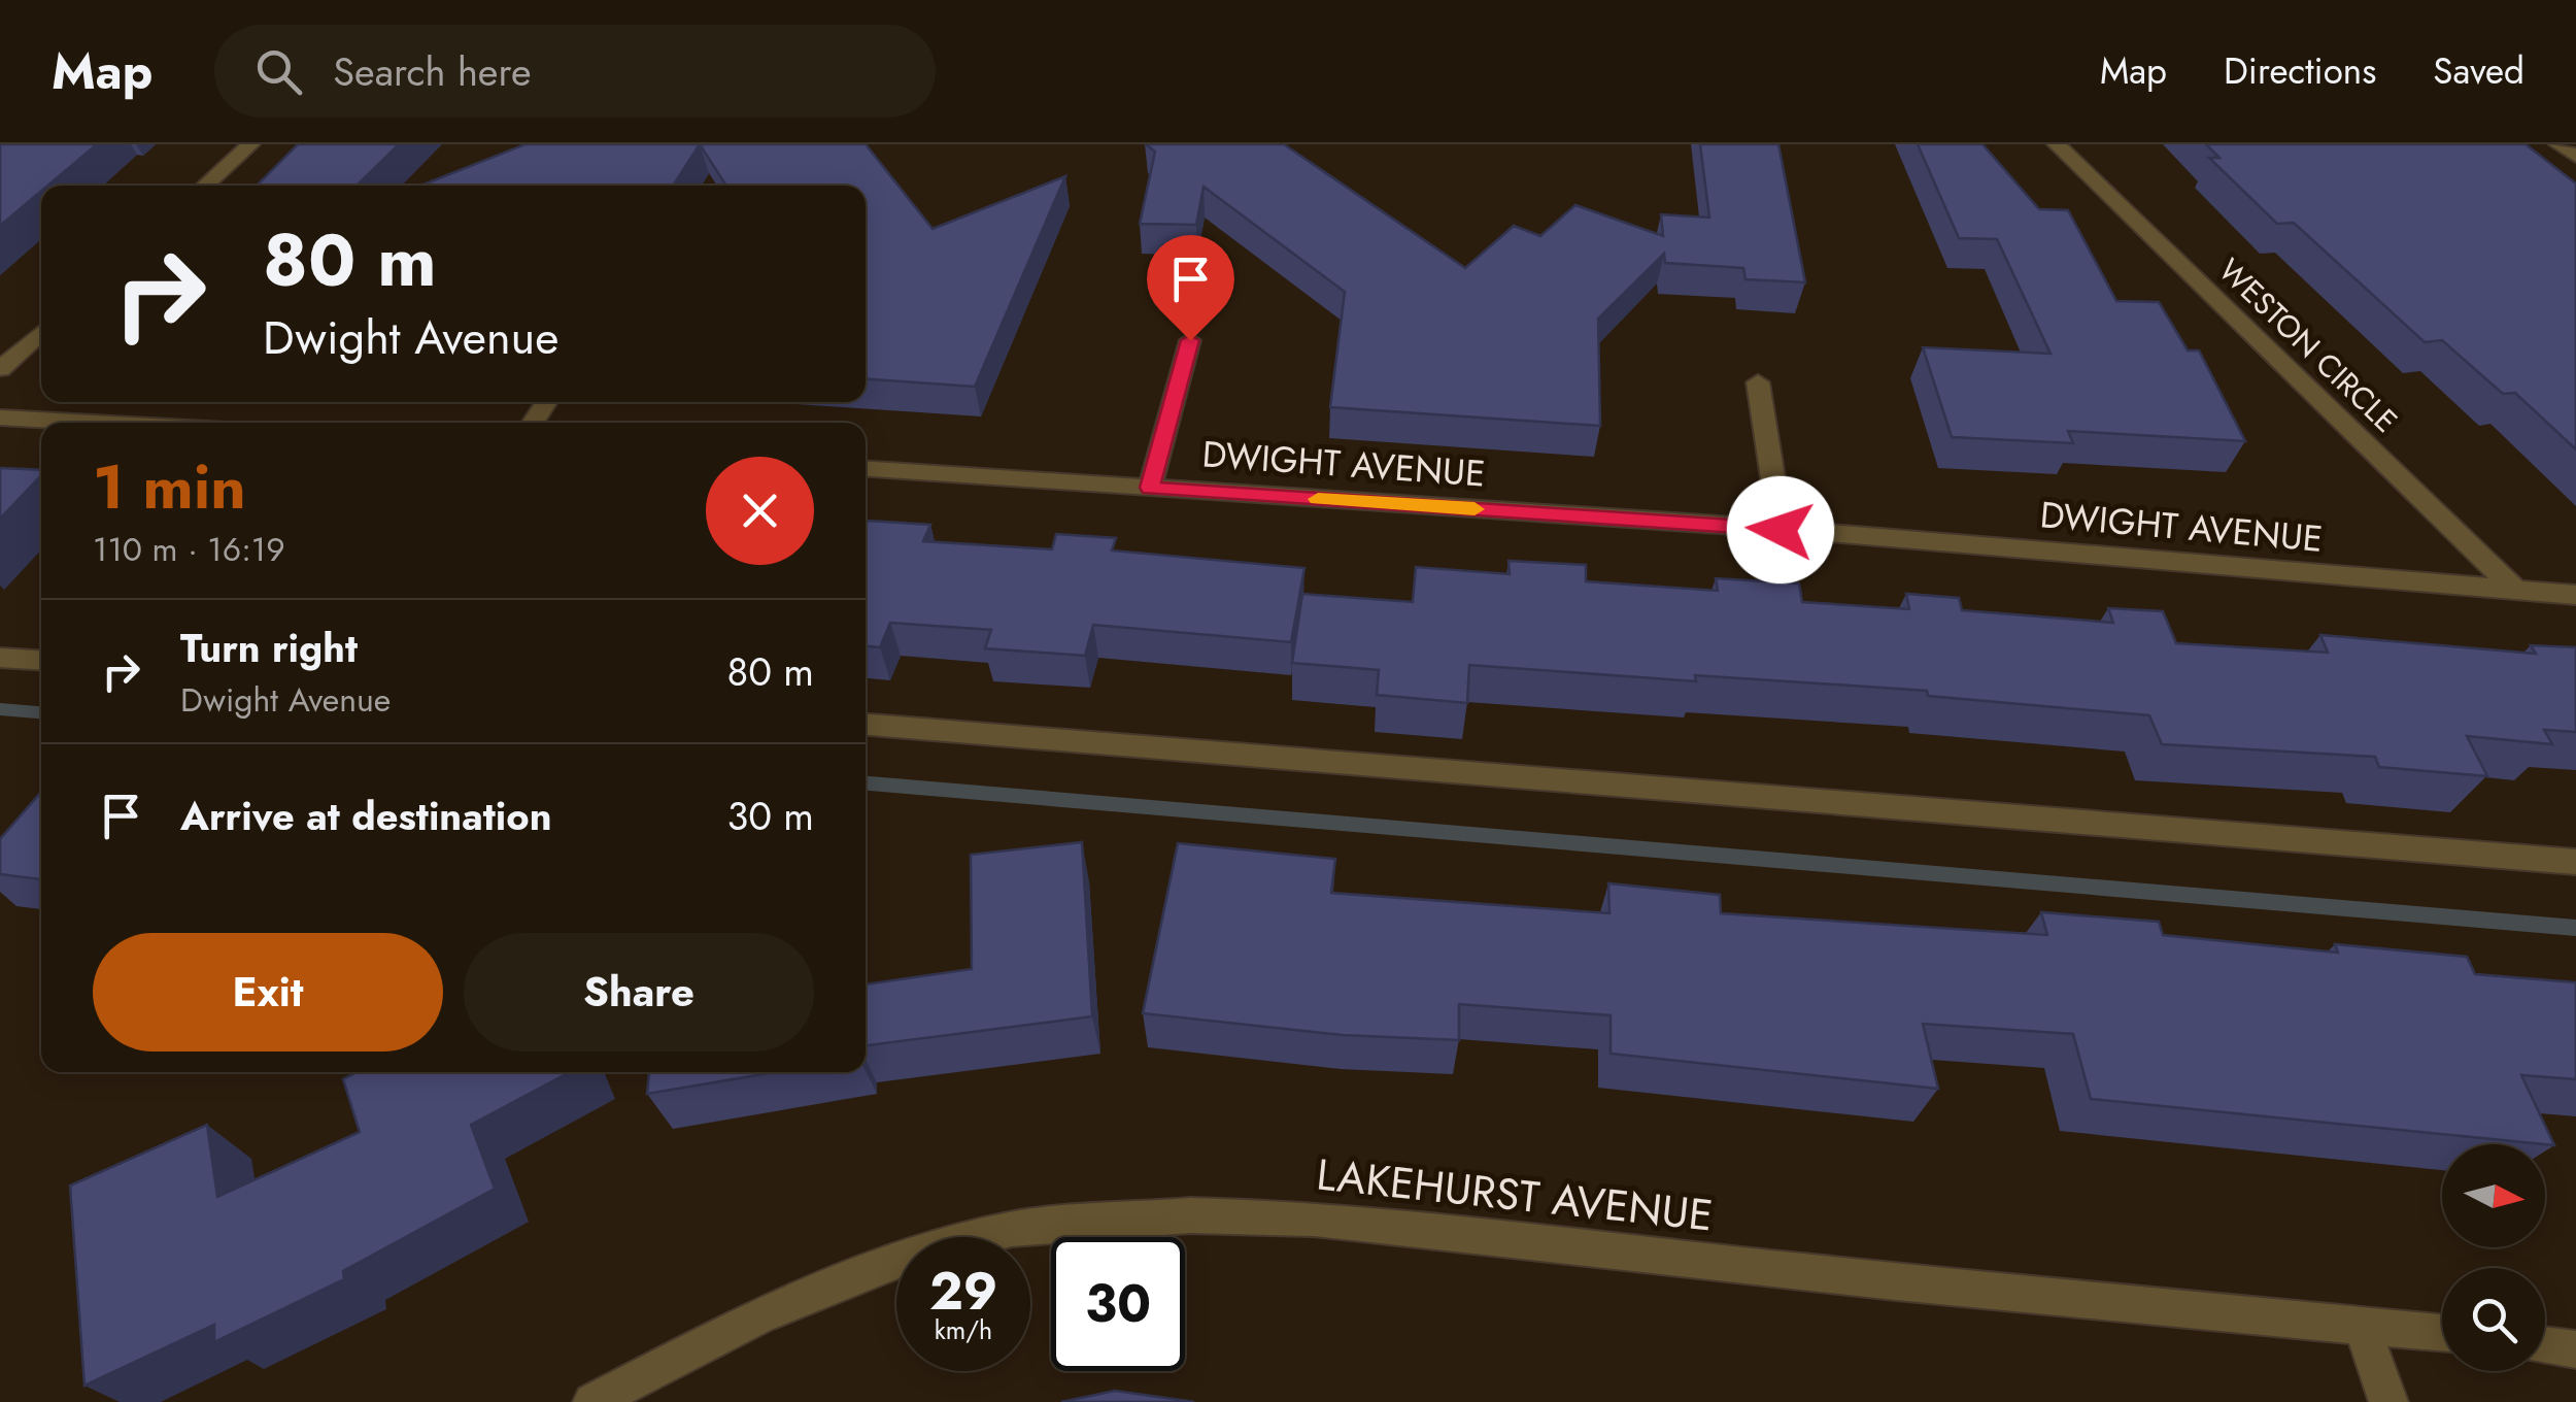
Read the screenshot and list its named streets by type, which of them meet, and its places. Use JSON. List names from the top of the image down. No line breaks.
{"streets":{"street":["WESTON CIRCLE","DWIGHT AVENUE","LAKEHURST AVENUE"]},"crossings":[["WESTON CIRCLE","DWIGHT AVENUE"]],"north":"right","page":{"header":"Map","search":"Search here","nav":["Map","Directions","Saved"],"turn":["80 m","Dwight Avenue"],"heading":["1 min","110 m · 16:19"],"list":[{"name":"Turn right","note":"Dwight Avenue","value":"80 m"},{"name":"Arrive at destination","value":"30 m"}],"buttons":["Exit","Share"],"speed":"29 km/h","limit":"30"}}
